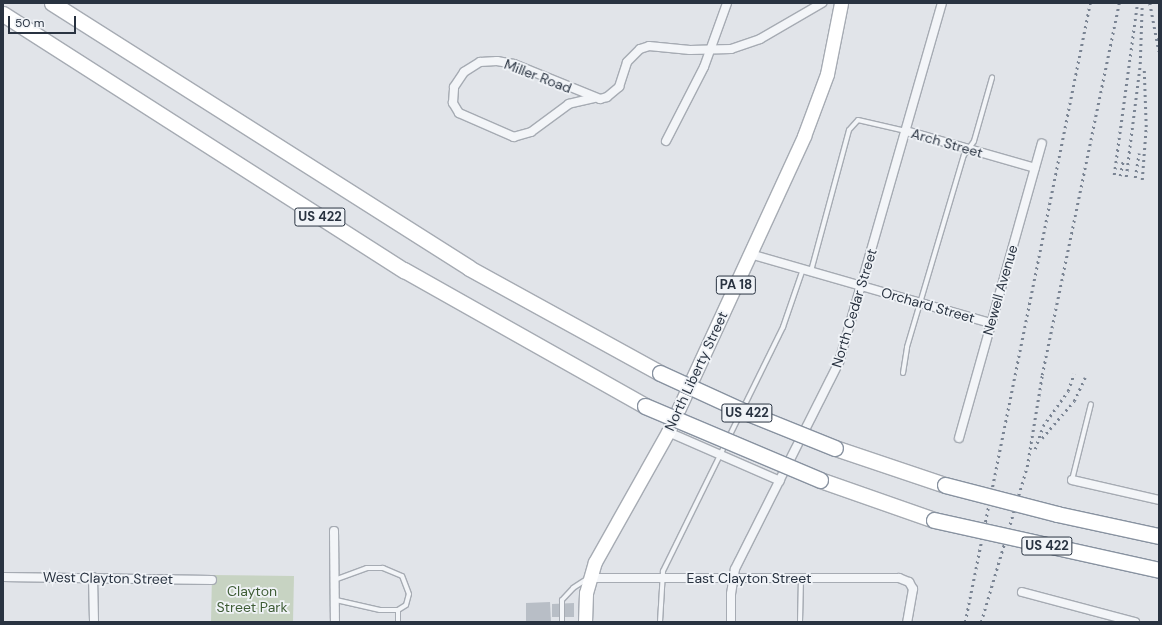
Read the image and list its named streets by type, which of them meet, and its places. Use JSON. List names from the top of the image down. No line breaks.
{"streets":{"highway":["US 422"],"main road":["PA 18","North Liberty Street"],"street":["Miller Road","Arch Street","Newell Avenue","Orchard Street","North Cedar Street","West Clayton Street","East Clayton Street"]},"crossings":[["Arch Street","Newell Avenue"],["Arch Street","Orchard Street"],["Arch Street","North Cedar Street"],["Newell Avenue","Orchard Street"],["Orchard Street","North Cedar Street"],["Orchard Street","North Liberty Street"],["North Cedar Street","East Clayton Street"],["North Liberty Street","East Clayton Street"]],"parks":["Clayton Street Park"],"scale_bar":"50 m"}
